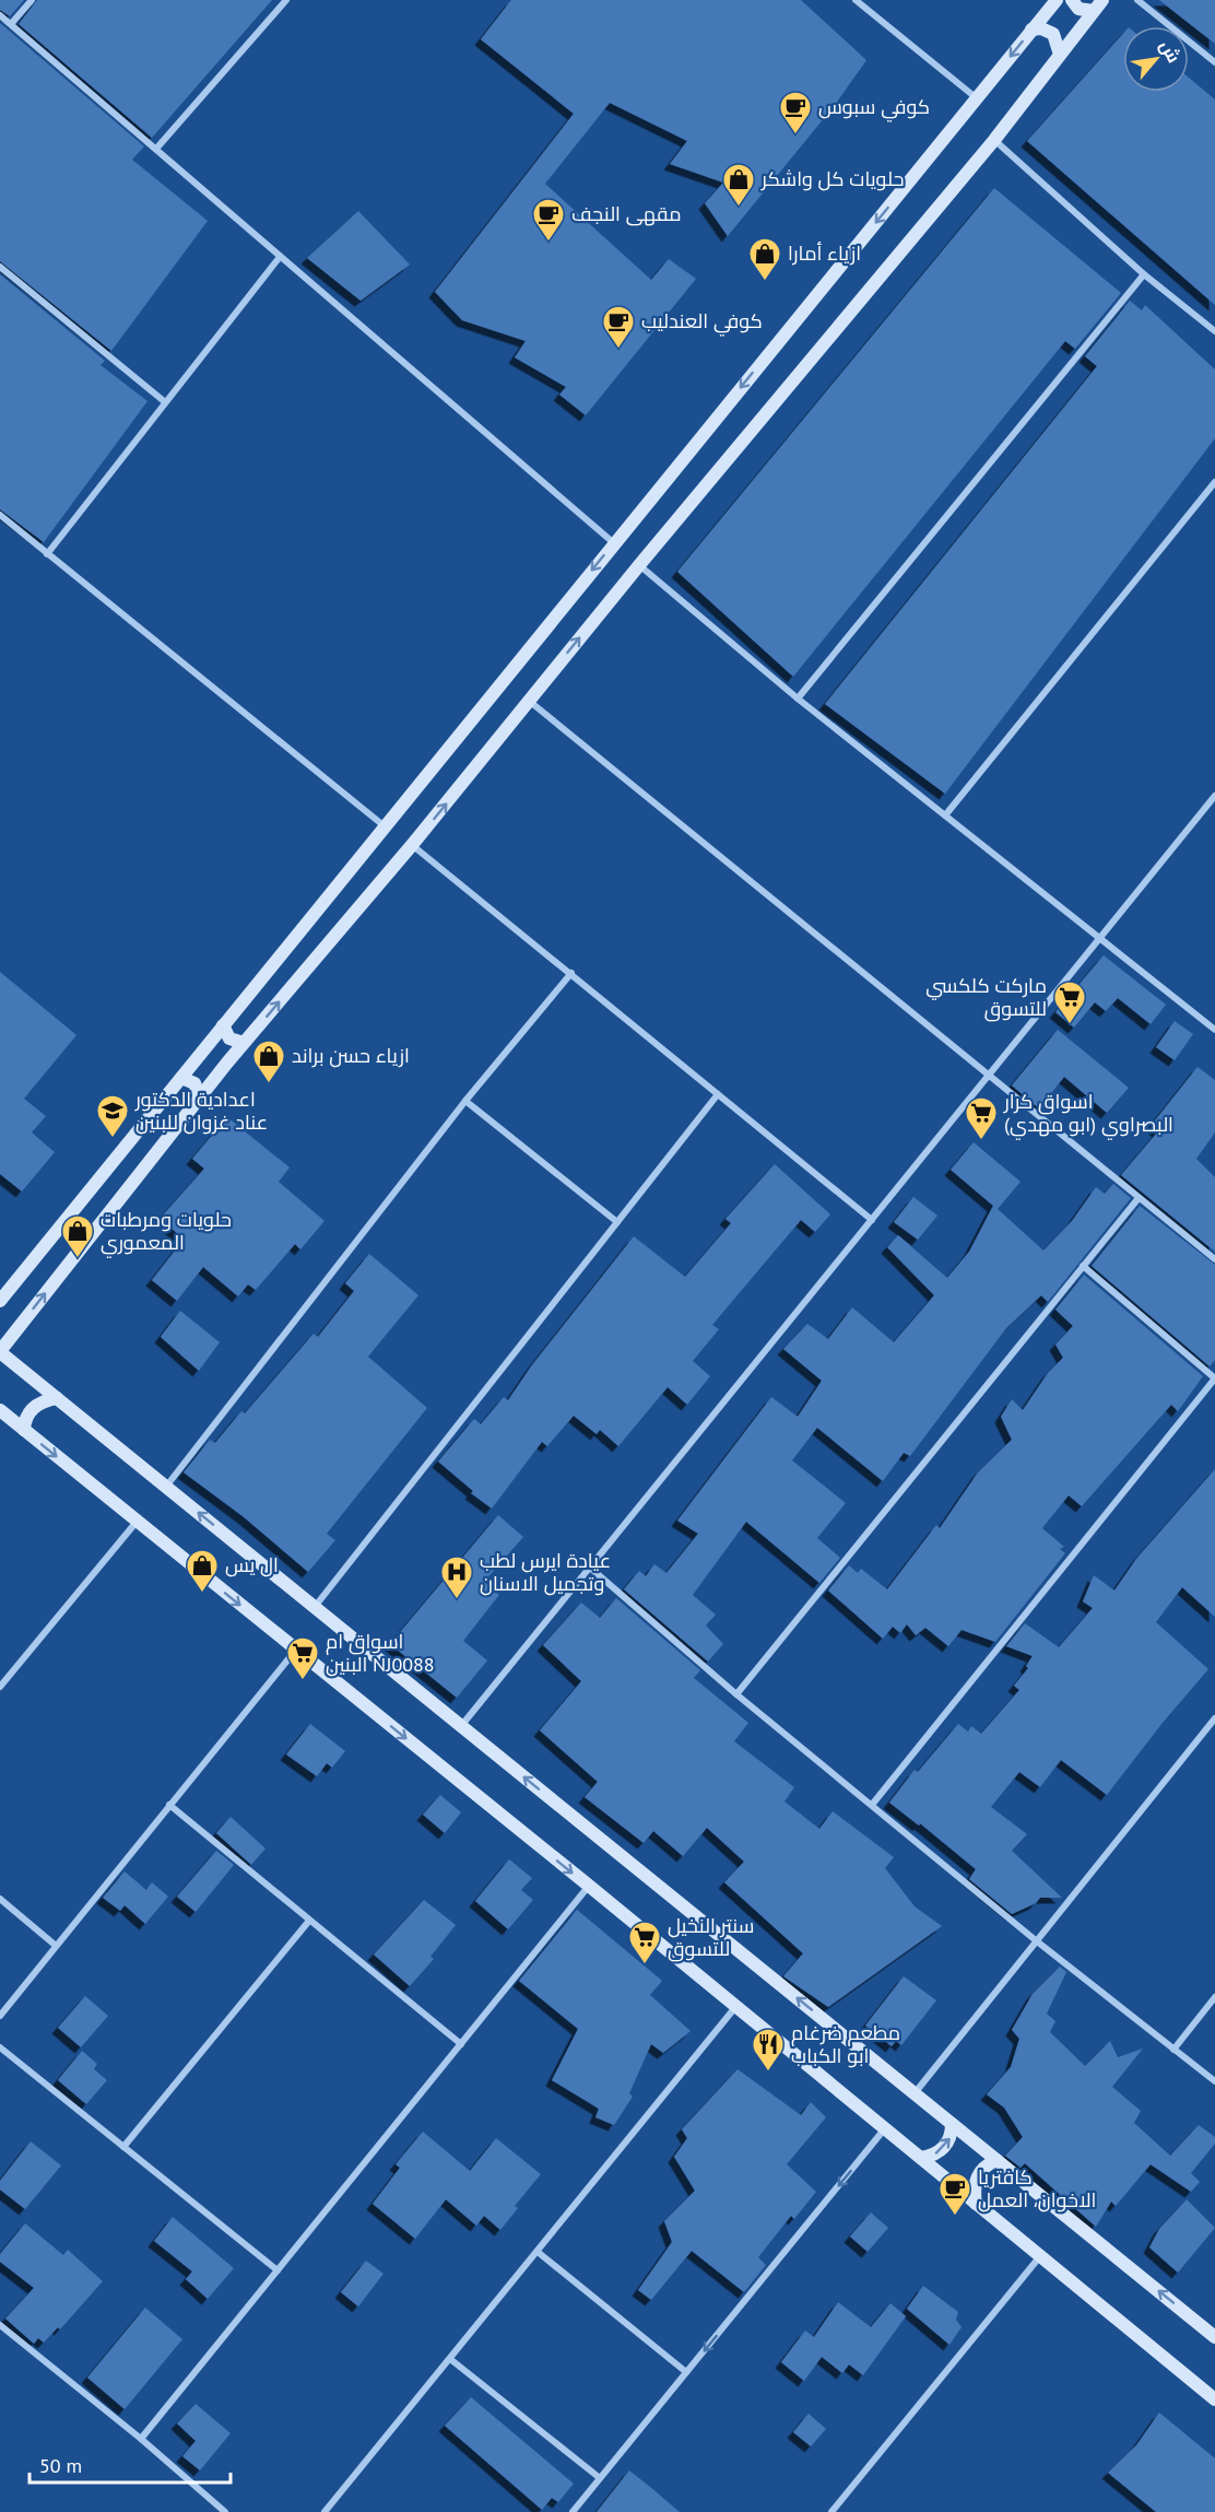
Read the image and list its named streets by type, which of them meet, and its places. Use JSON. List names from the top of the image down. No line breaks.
{"places":{"cafe":["كوفي سبوس","مقهى النجف","كوفي العندليب","كافتريا الاخوان، العمل"],"shop":["حلويات كل واشكر","ازياء أمارا","ازياء حسن براند","حلويات ومرطبات المعموري","ال يس"],"supermarket":["ماركت كلكسي للتسوق","اسواق كرار البصراوي (ابو مهدي)","اسواق ام البنين NJ0088","سنتر النخيل للتسوق"],"school or university":["اعدادية الدكتور عناد غزوان للبنين"],"hospital":["عيادة ايرس لطب وتجميل الاسنان"],"restaurant":["مطعم ضرغام ابو الكباب"]},"scale_bar":"50 m","north":"top right"}
